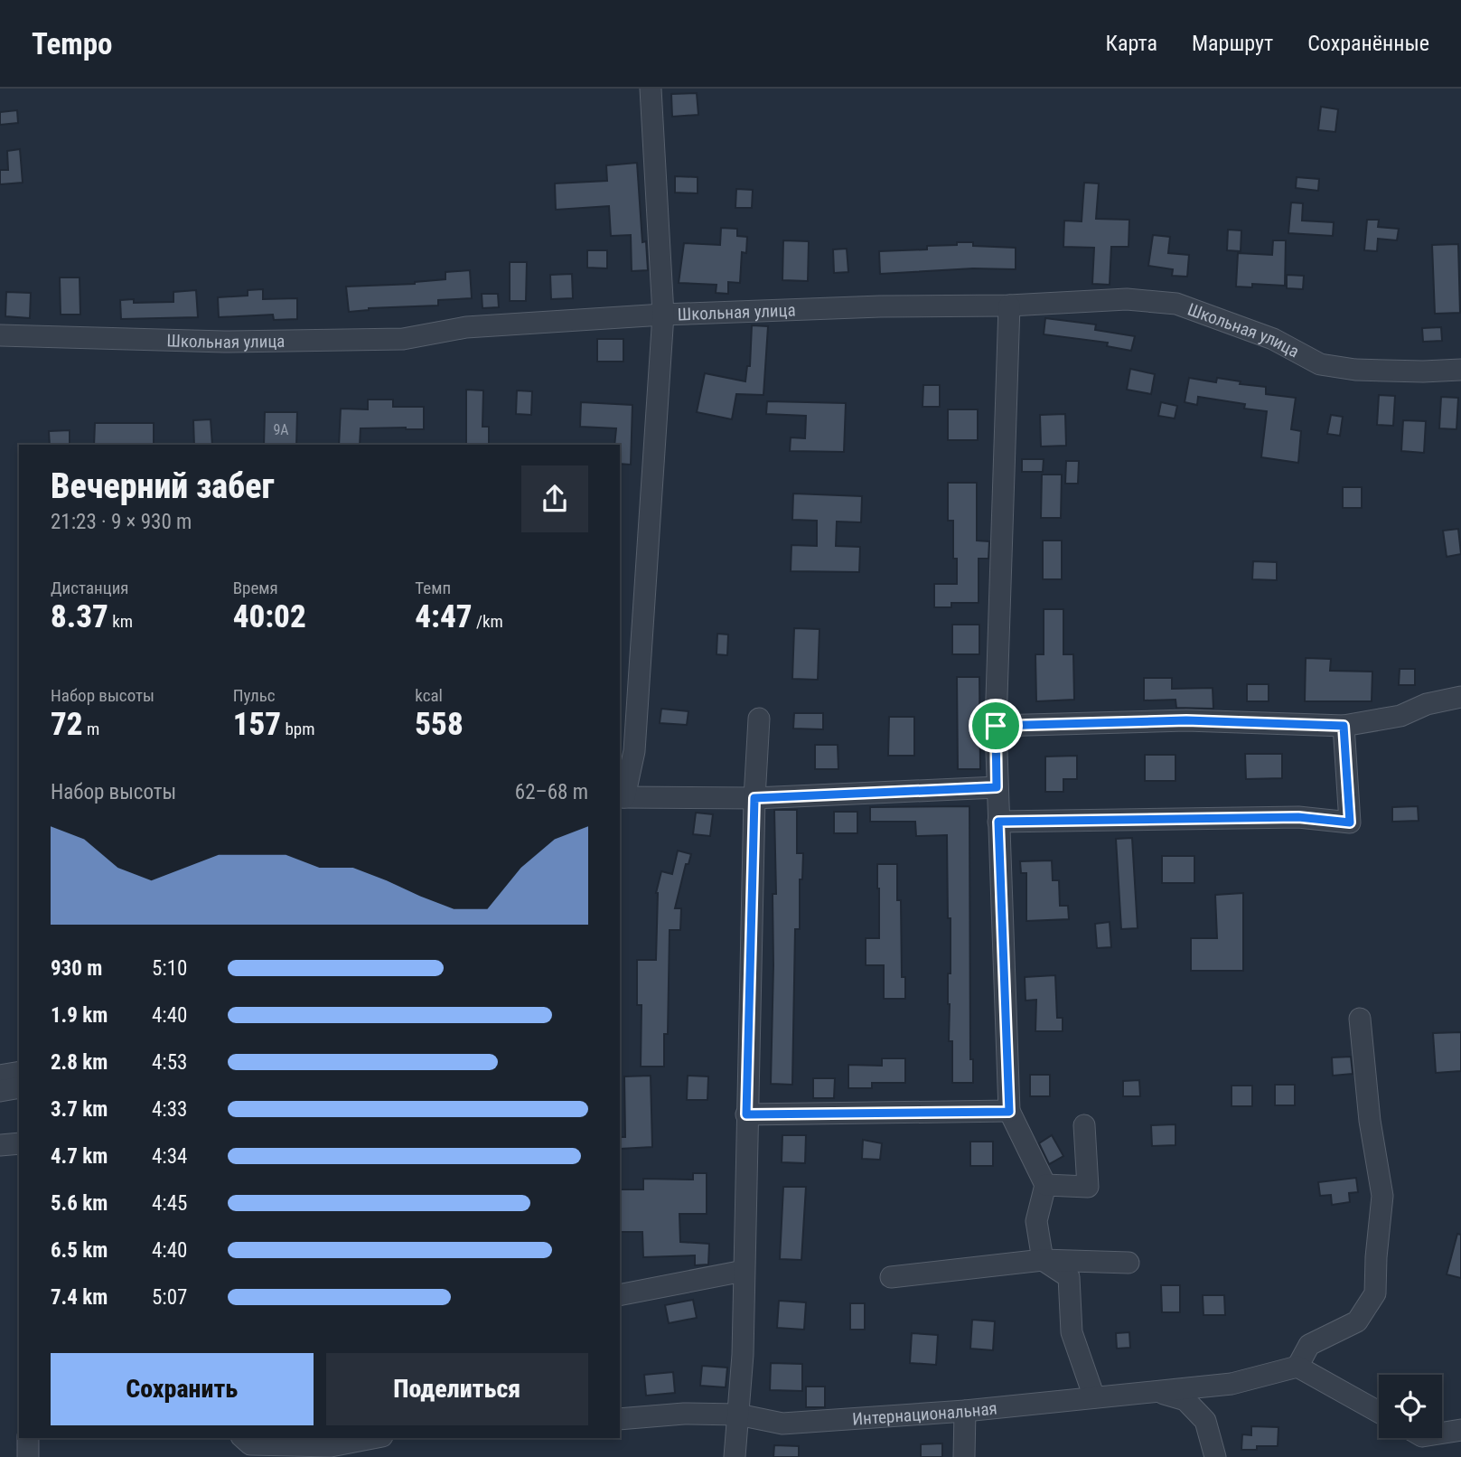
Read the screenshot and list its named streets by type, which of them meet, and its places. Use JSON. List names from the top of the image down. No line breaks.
{"streets":{"street":["Школьная улица","Интернациональная"]},"house_numbers":["9А"],"page":{"header":"Tempo","nav":["Карта","Маршрут","Сохранённые"],"heading":["Вечерний забег","21:23 · 9 × 930 m"],"stats":[["Дистанция","8.37 km"],["Время","40:02"],["Темп","4:47 /km"],["Набор высоты","72 m"],["Пульс","157 bpm"],["kcal","558"]],"chart":["Набор высоты","62–68 m"],"list":[{"name":"930 m","note":"5:10"},{"name":"1.9 km","note":"4:40"},{"name":"2.8 km","note":"4:53"},{"name":"3.7 km","note":"4:33"},{"name":"4.7 km","note":"4:34"},{"name":"5.6 km","note":"4:45"},{"name":"6.5 km","note":"4:40"},{"name":"7.4 km","note":"5:07"}],"buttons":["Сохранить","Поделиться"]}}
